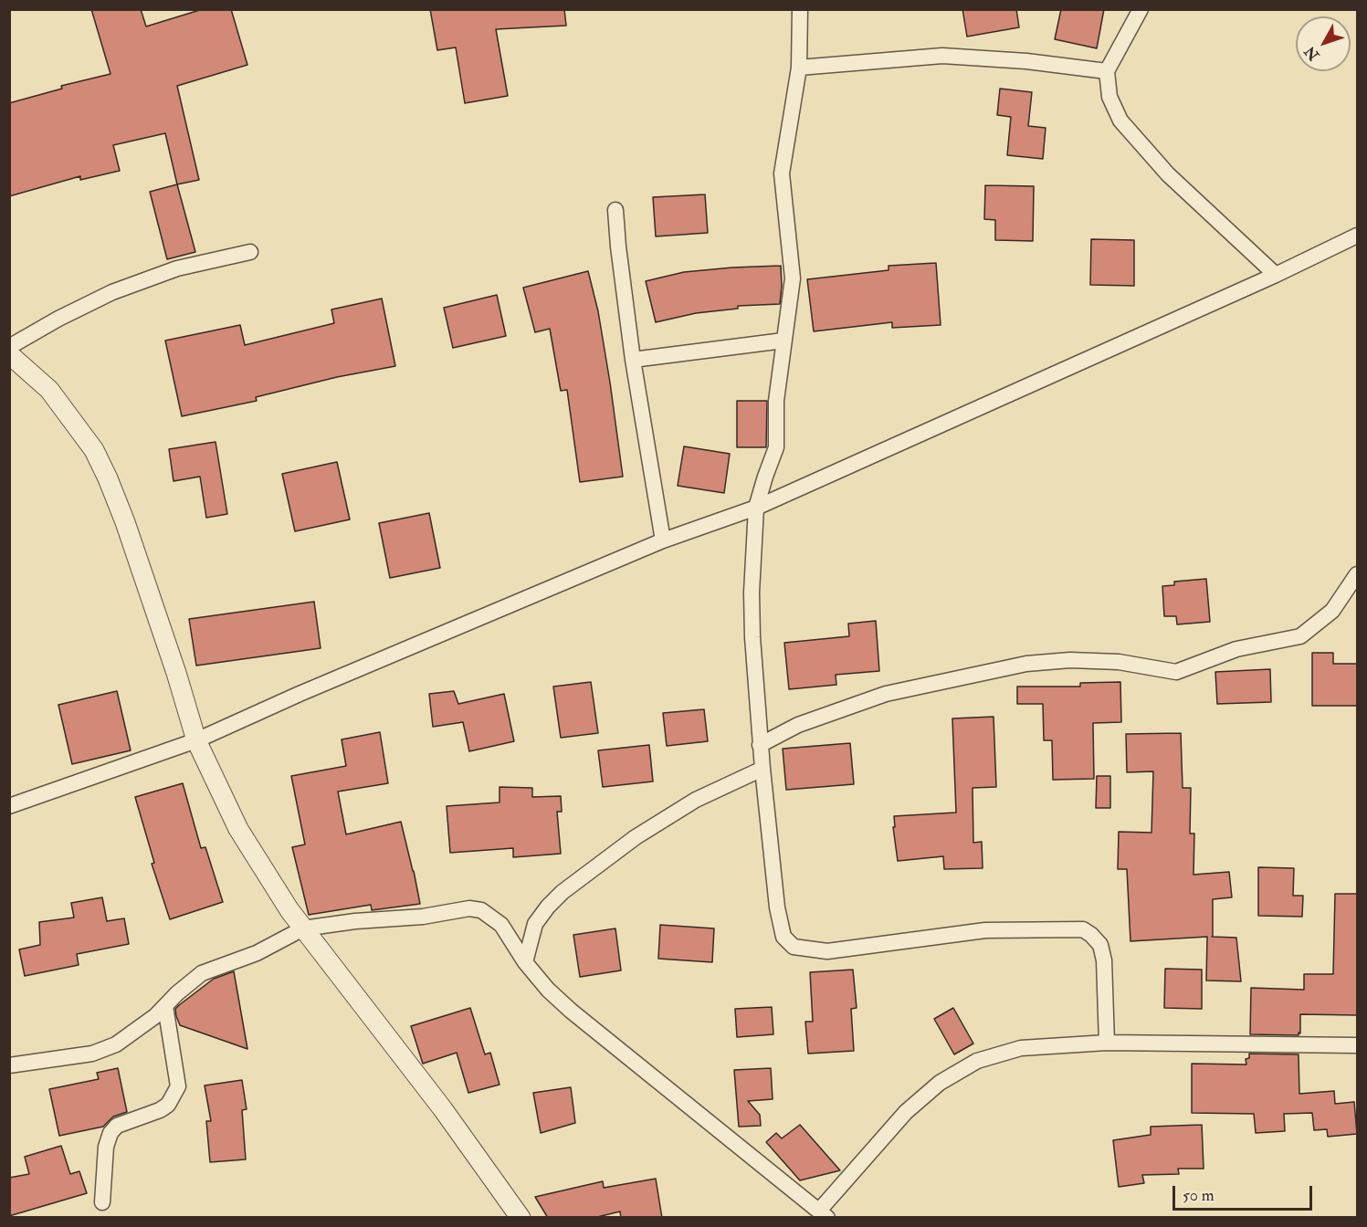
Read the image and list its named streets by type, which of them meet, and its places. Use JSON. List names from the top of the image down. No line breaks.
{"scale_bar":"50 m","north":"bottom left"}
